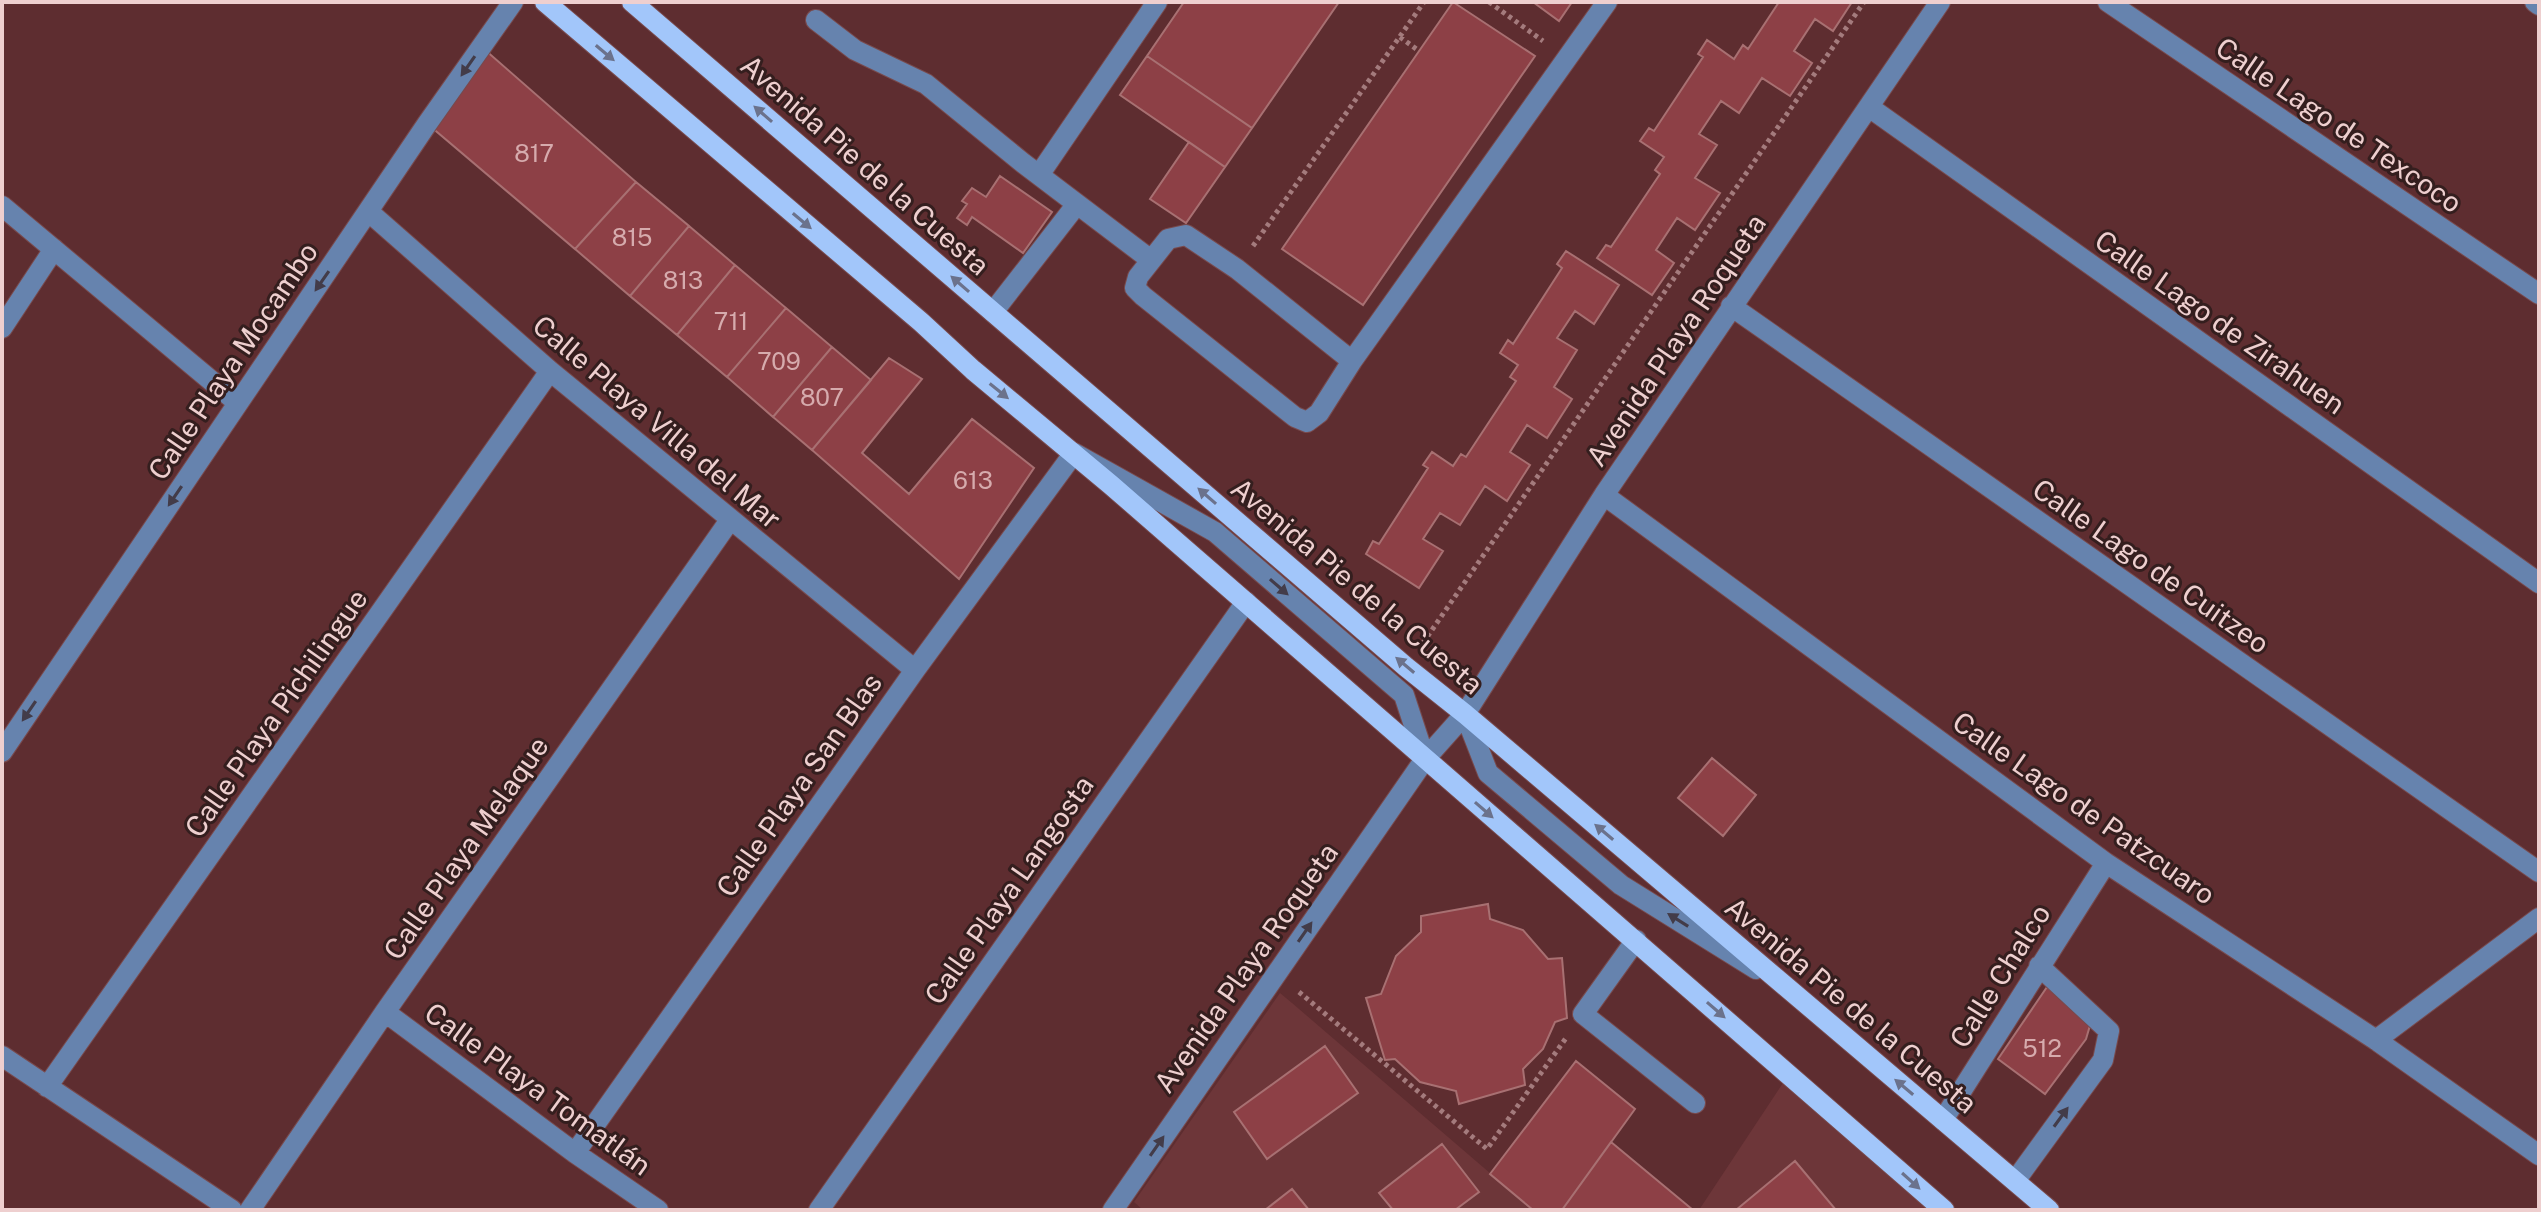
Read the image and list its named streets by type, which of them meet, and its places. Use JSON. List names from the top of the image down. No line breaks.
{"streets":{"main road":["Avenida Pie de la Cuesta"],"street":["Calle Lago de Texcoco","Calle Lago de Zirahuen","Avenida Playa Roqueta","Calle Playa Mocambo","Calle Playa Villa del Mar","Calle Lago de Cuitzeo","Calle Playa Pichilingue","Calle Playa San Blas","Calle Lago de Patzcuaro","Calle Playa Melaque","Calle Playa Langosta","Calle Chalco","Calle Playa Tomatlán"]},"crossings":[["Avenida Pie de la Cuesta","Avenida Playa Roqueta"],["Avenida Pie de la Cuesta","Calle Chalco"],["Calle Lago de Zirahuen","Avenida Playa Roqueta"],["Avenida Playa Roqueta","Calle Lago de Cuitzeo"],["Avenida Playa Roqueta","Calle Lago de Patzcuaro"],["Calle Playa Mocambo","Calle Playa Villa del Mar"],["Calle Playa Villa del Mar","Calle Playa Pichilingue"],["Calle Playa Villa del Mar","Calle Playa San Blas"],["Calle Playa Villa del Mar","Calle Playa Melaque"],["Calle Playa San Blas","Calle Playa Tomatlán"],["Calle Lago de Patzcuaro","Calle Chalco"],["Calle Playa Melaque","Calle Playa Tomatlán"]],"one_way":["Avenida Playa Roqueta","Calle Playa Mocambo"],"house_numbers":["817","815","813","711","709","807","613","512"]}
